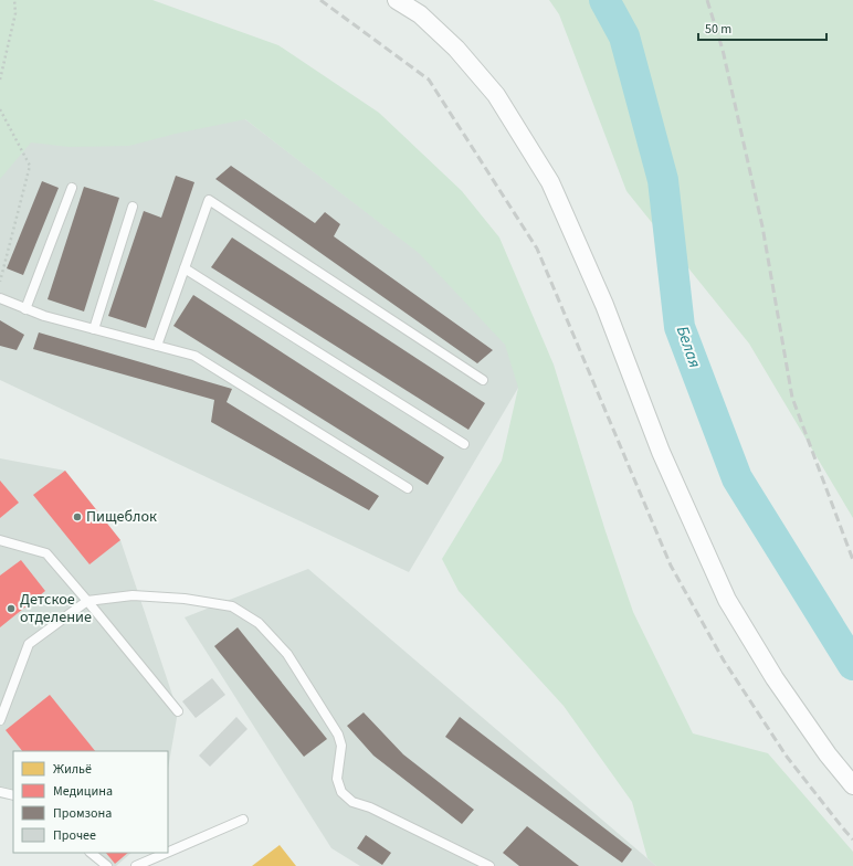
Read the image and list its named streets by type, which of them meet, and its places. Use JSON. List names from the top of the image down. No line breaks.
{"water":["Белая"],"places":["Пищеблок","Детское отделение"],"legend":["Жильё","Медицина","Промзона","Прочее"],"scale_bar":"50 m"}
